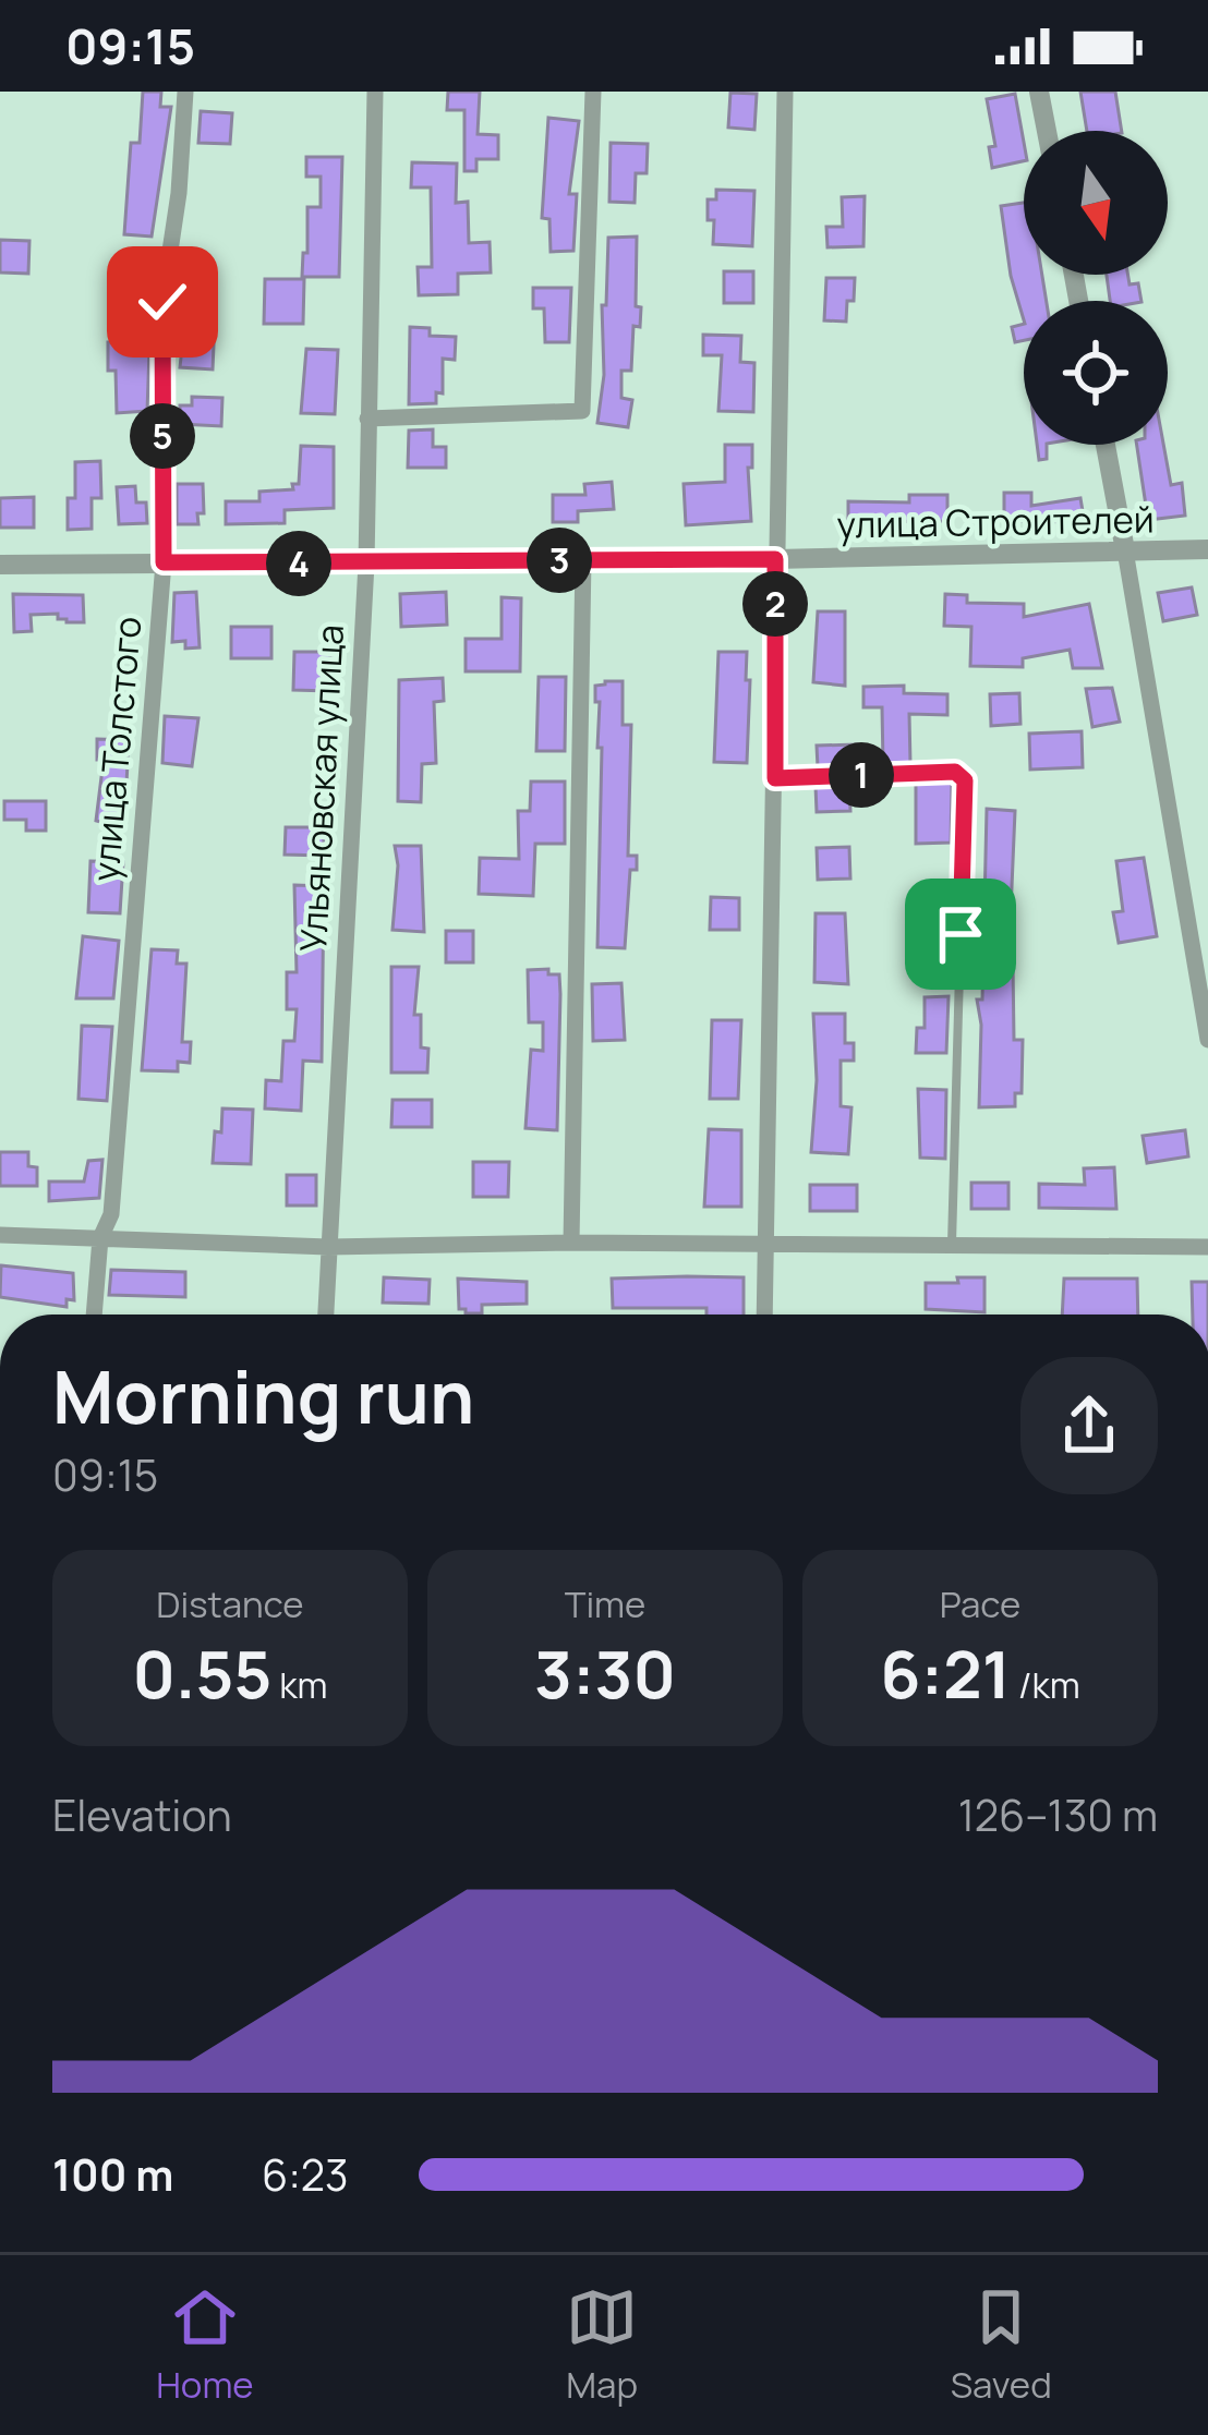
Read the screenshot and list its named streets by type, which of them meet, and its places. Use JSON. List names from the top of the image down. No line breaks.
{"streets":{"street":["улица Строителей","улица Толстого","Ульяновская улица"]},"crossings":[["улица Строителей","улица Толстого"],["улица Строителей","Ульяновская улица"]],"north":"bottom","page":{"status":"09:15","pins":["5","3","4","2","1"],"heading":["Morning run","09:15"],"stats":[["Distance","0.55 km"],["Time","3:30"],["Pace","6:21 /km"]],"chart":["Elevation","126–130 m"],"list":[{"name":"100 m","note":"6:23"}],"tabs":["Home","Map","Saved"]}}
